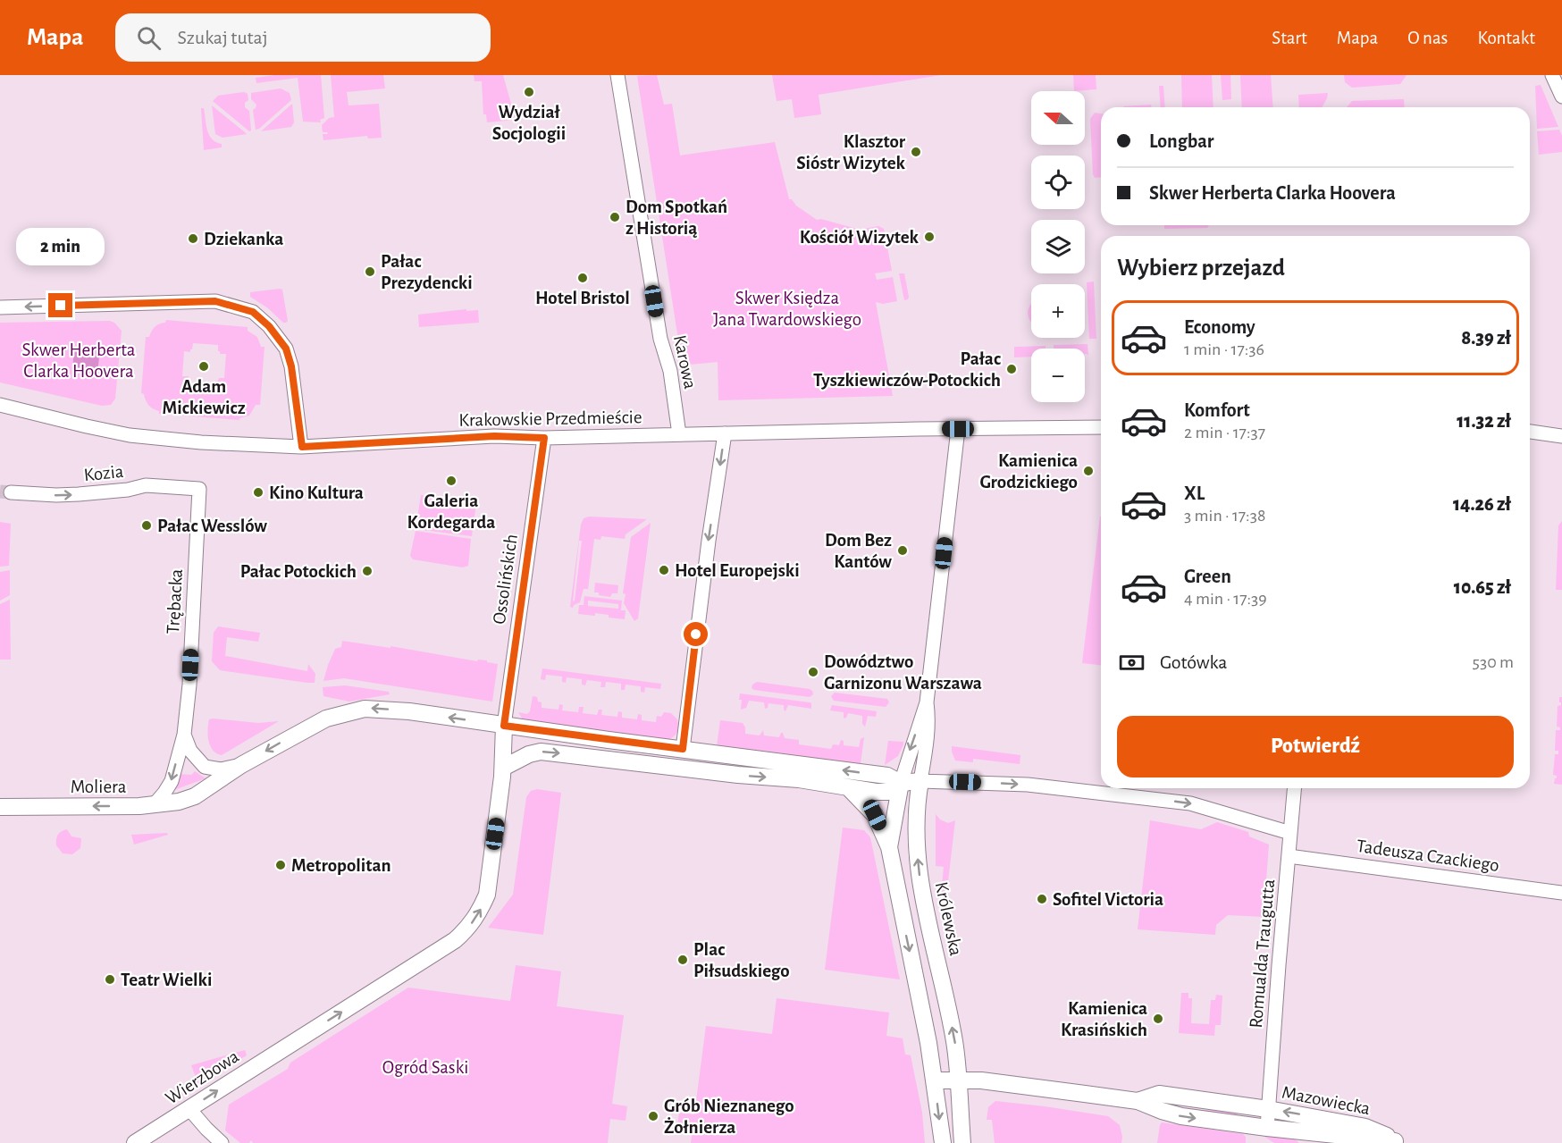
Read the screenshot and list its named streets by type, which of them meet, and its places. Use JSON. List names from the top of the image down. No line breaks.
{"streets":{"street":["Karowa","Krakowskie Przedmieście","Kozia","Ossolińskich","Trębacka","Moliera","Tadeusza Czackiego","Królewska","Romualda Traugutta","Wierzbowa","Mazowiecka"]},"crossings":[["Karowa","Krakowskie Przedmieście"],["Krakowskie Przedmieście","Ossolińskich"],["Krakowskie Przedmieście","Królewska"],["Kozia","Trębacka"],["Ossolińskich","Wierzbowa"],["Trębacka","Moliera"],["Tadeusza Czackiego","Romualda Traugutta"],["Romualda Traugutta","Mazowiecka"]],"one_way":["Kozia","Moliera","Wierzbowa"],"parks":["Skwer Księdza Jana Twardowskiego","Skwer Herberta Clarka Hoovera","Ogród Saski"],"places":["Wydział Socjologii","Klasztor Sióstr Wizytek","Dom Spotkań z Historią","Kościół Wizytek","Dziekanka","Pałac Prezydencki","Hotel Bristol","Adam Mickiewicz","Pałac Tyszkiewiczów-Potockich","Kamienica Grodzickiego","Galeria Kordegarda","Kino Kultura","Pałac Wesslów","Dom Bez Kantów","Hotel Europejski","Pałac Potockich","Dowództwo Garnizonu Warszawa","Metropolitan","Sofitel Victoria","Plac Piłsudskiego","Teatr Wielki","Kamienica Krasińskich","Grób Nieznanego Żołnierza"],"north":"left","page":{"header":"Mapa","search":"Szukaj tutaj","nav":["Start","Mapa","O nas","Kontakt"],"map_buttons":["+","−"],"banner":["Longbar","Skwer Herberta Clarka Hoovera"],"bubble":"2 min","heading":"Wybierz przejazd","list":[{"name":"Economy","note":"1 min · 17:36","value":"8.39 zł"},{"name":"Komfort","note":"2 min · 17:37","value":"11.32 zł"},{"name":"XL","note":"3 min · 17:38","value":"14.26 zł"},{"name":"Green","note":"4 min · 17:39","value":"10.65 zł"}],"pay":["Gotówka","530 m"],"buttons":"Potwierdź"}}
